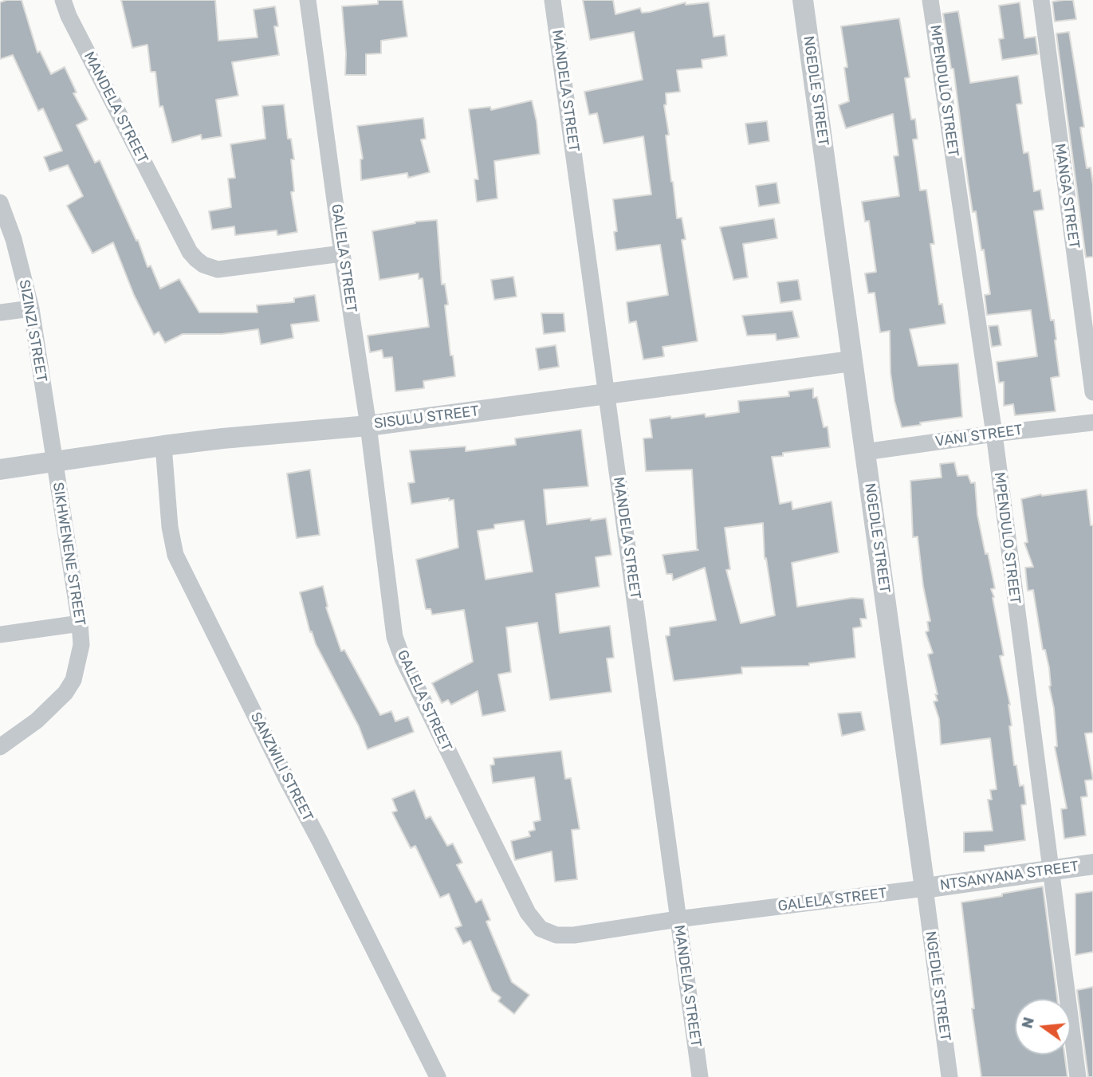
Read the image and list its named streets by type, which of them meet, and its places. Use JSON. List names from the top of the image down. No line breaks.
{"streets":{"street":["MANDELA STREET","NGEDLE STREET","MPENDULO STREET","MANGA STREET","GALELA STREET","SIZINZI STREET","SISULU STREET","VANI STREET","SIKHWENENE STREET","SANZWILI STREET","NTSANYANA STREET"]},"crossings":[["MANDELA STREET","GALELA STREET"],["MANDELA STREET","SISULU STREET"],["NGEDLE STREET","GALELA STREET"],["NGEDLE STREET","SISULU STREET"],["NGEDLE STREET","VANI STREET"],["NGEDLE STREET","NTSANYANA STREET"],["MPENDULO STREET","VANI STREET"],["MPENDULO STREET","NTSANYANA STREET"],["GALELA STREET","SISULU STREET"],["GALELA STREET","NTSANYANA STREET"],["SIZINZI STREET","SISULU STREET"],["SIZINZI STREET","SIKHWENENE STREET"],["SISULU STREET","SIKHWENENE STREET"],["SISULU STREET","SANZWILI STREET"]],"north":"left"}
